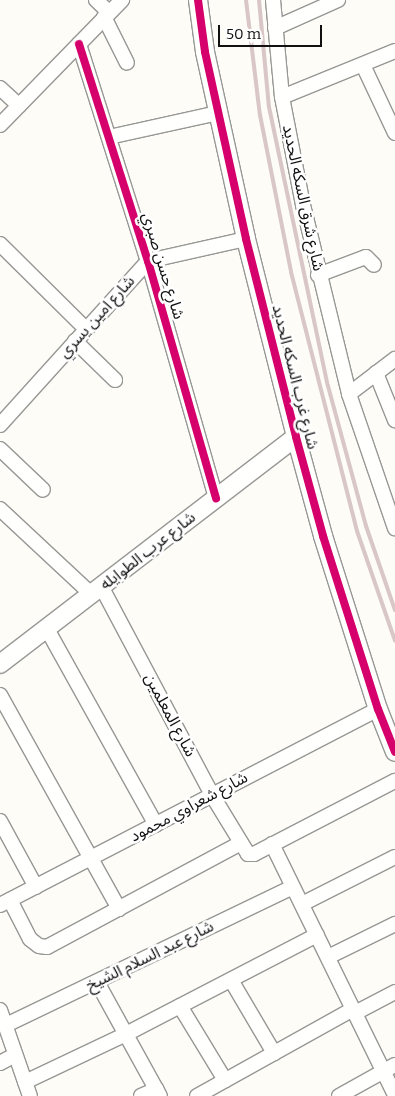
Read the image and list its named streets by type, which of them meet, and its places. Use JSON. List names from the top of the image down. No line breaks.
{"streets":{"street":["شارع شرق السكه الحديد","شارع حسن صبري","شارع امين يسري","شارع غرب السكه الحديد","شارع عرب الطوايله","شارع المعلمين","شارع شعراوي محمود","شارع عبد السلام الشيخ"]},"crossings":[["شارع حسن صبري","شارع امين يسري"],["شارع حسن صبري","شارع عرب الطوايله"],["شارع امين يسري","شارع غرب السكه الحديد"],["شارع غرب السكه الحديد","شارع عرب الطوايله"],["شارع غرب السكه الحديد","شارع شعراوي محمود"],["شارع عرب الطوايله","شارع المعلمين"],["شارع المعلمين","شارع شعراوي محمود"]],"scale_bar":"50 m"}
